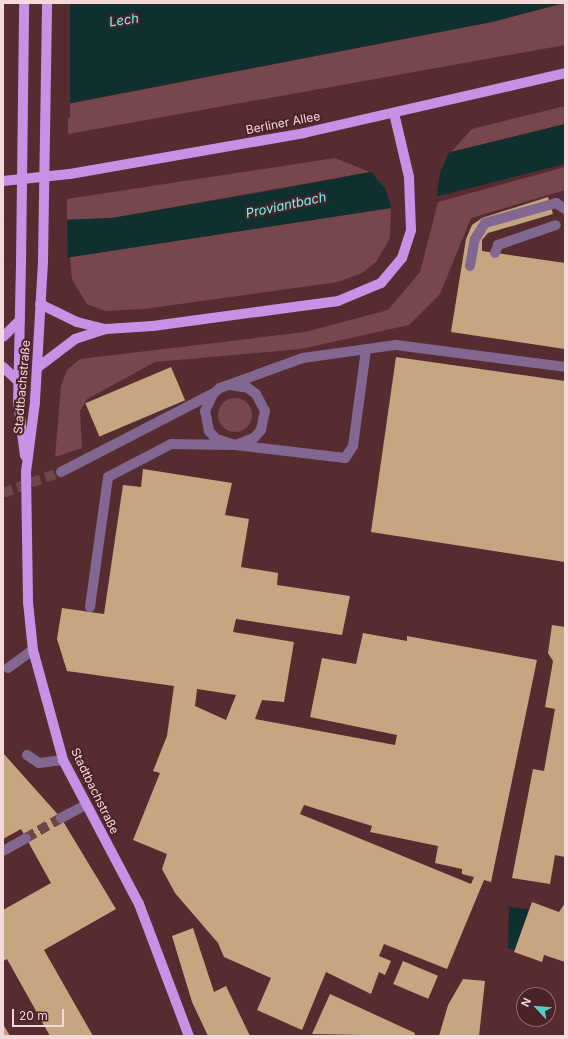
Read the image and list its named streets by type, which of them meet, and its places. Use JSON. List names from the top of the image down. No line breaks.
{"streets":{"main road":["Berliner Allee","Stadtbachstraße"]},"water":["Lech","Proviantbach"],"scale_bar":"20 m","north":"top left"}
